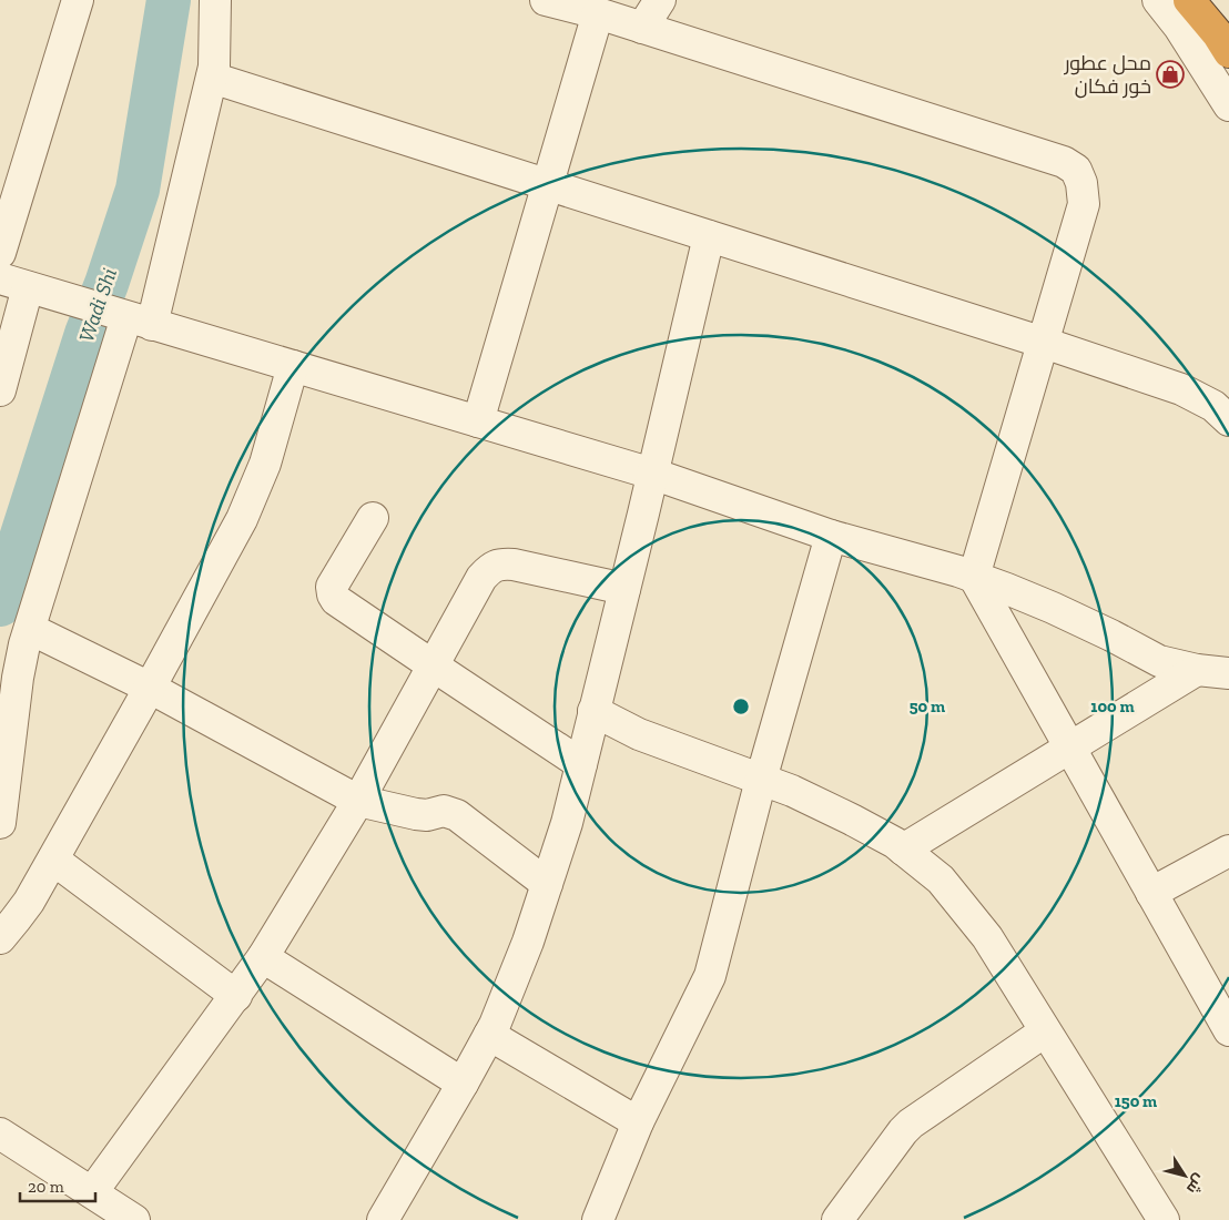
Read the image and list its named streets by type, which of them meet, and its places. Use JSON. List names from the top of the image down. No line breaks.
{"water":["Wadi Shi"],"places":{"shop":["محل عطور خور فكان"]},"scale_bar":"20 m","north":"bottom right","rings":["50 m","100 m","150 m"]}
